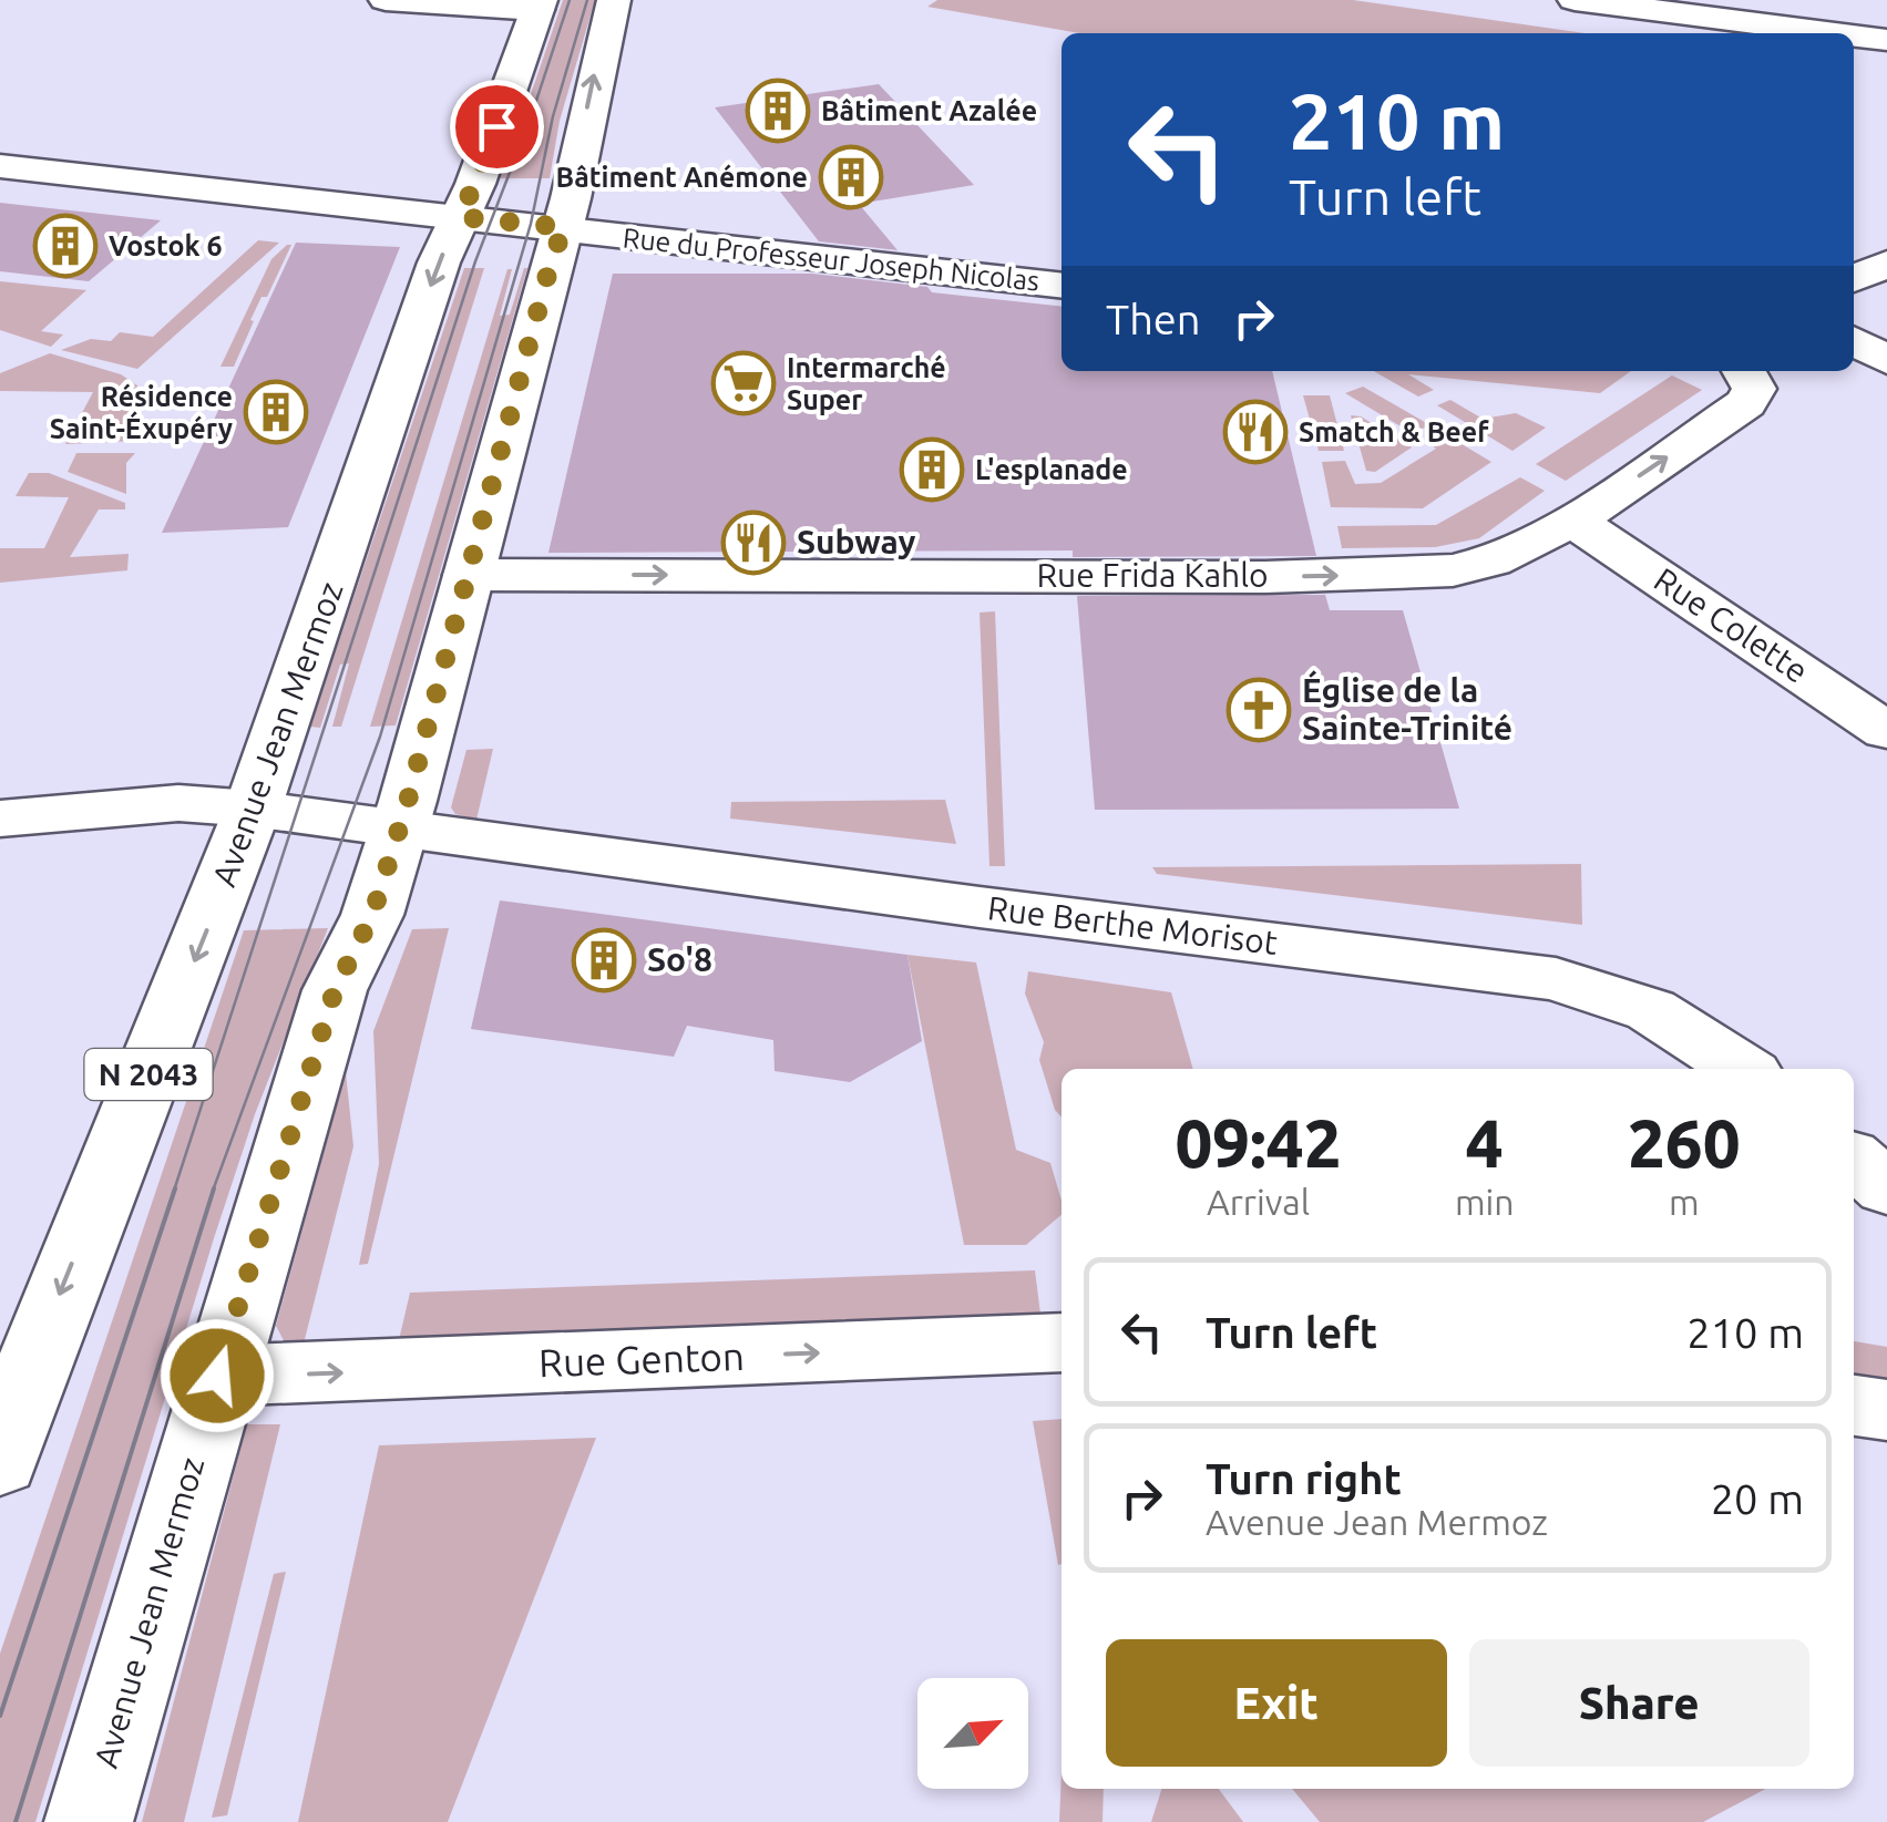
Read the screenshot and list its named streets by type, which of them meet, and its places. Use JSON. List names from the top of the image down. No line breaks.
{"streets":{"street":["Rue du Professeur Joseph Nicolas","Rue Frida Kahlo","Rue Colette","Avenue Jean Mermoz","Rue Berthe Morisot","N 2043","Rue Genton"]},"crossings":[["Rue du Professeur Joseph Nicolas","Avenue Jean Mermoz"],["Rue Frida Kahlo","Rue Colette"],["Rue Frida Kahlo","Avenue Jean Mermoz"],["Avenue Jean Mermoz","Rue Berthe Morisot"],["Avenue Jean Mermoz","Rue Genton"]],"one_way":["Rue Frida Kahlo","Rue Genton"],"places":{"building":["Bâtiment Azalée","Bâtiment Anémone","Vostok 6","Résidence Saint-Éxupéry","L'esplanade","So'8"],"supermarket":["Intermarché Super"],"restaurant":["Smatch & Beef","Subway"],"church":["Église de la Sainte-Trinité"]},"north":"top right","page":{"turn":["210 m","Turn left"],"then":"Then","eta":["09:42","Arrival","4","min","260","m"],"list":[{"name":"Turn left","value":"210 m"},{"name":"Turn right","note":"Avenue Jean Mermoz","value":"20 m"}],"buttons":["Exit","Share"]}}
